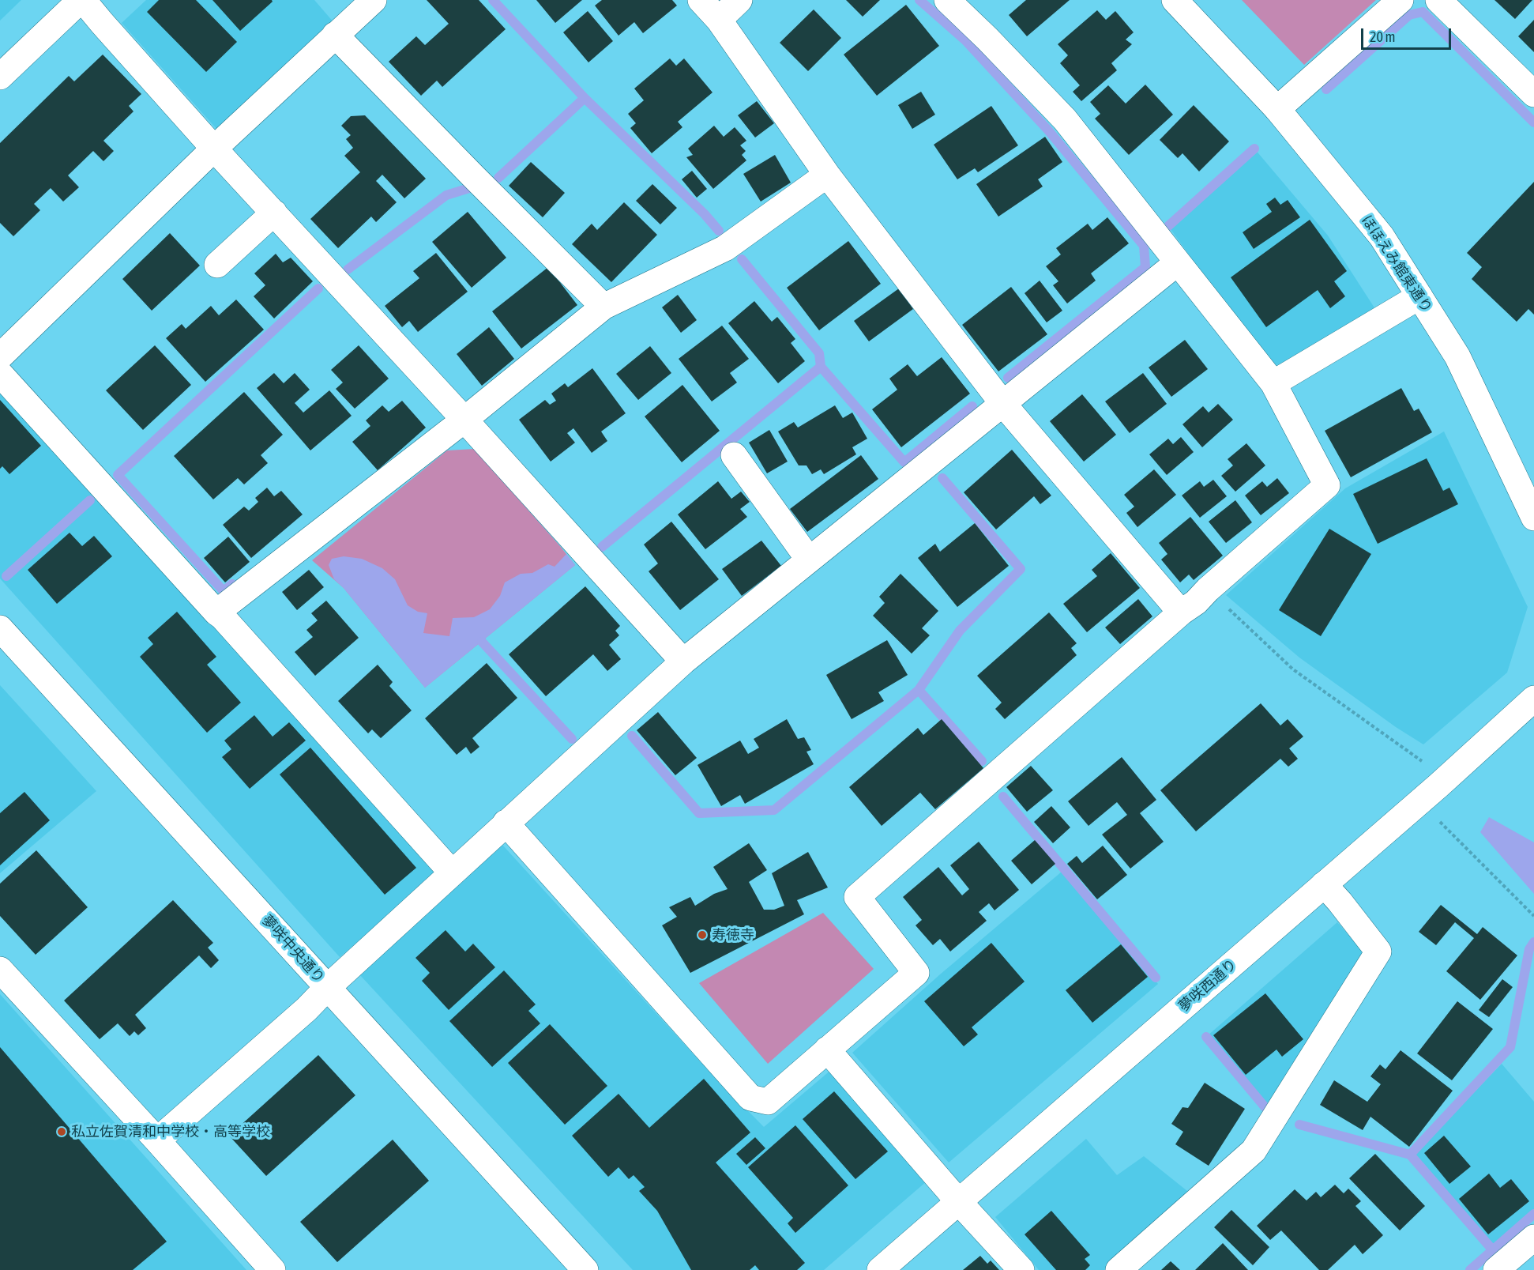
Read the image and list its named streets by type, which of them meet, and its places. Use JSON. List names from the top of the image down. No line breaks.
{"streets":{"street":["ほほえみ館東通り","夢咲中央通り","夢咲西通り"]},"places":["寿徳寺","私立佐賀清和中学校・高等学校"],"scale_bar":"20 m"}
